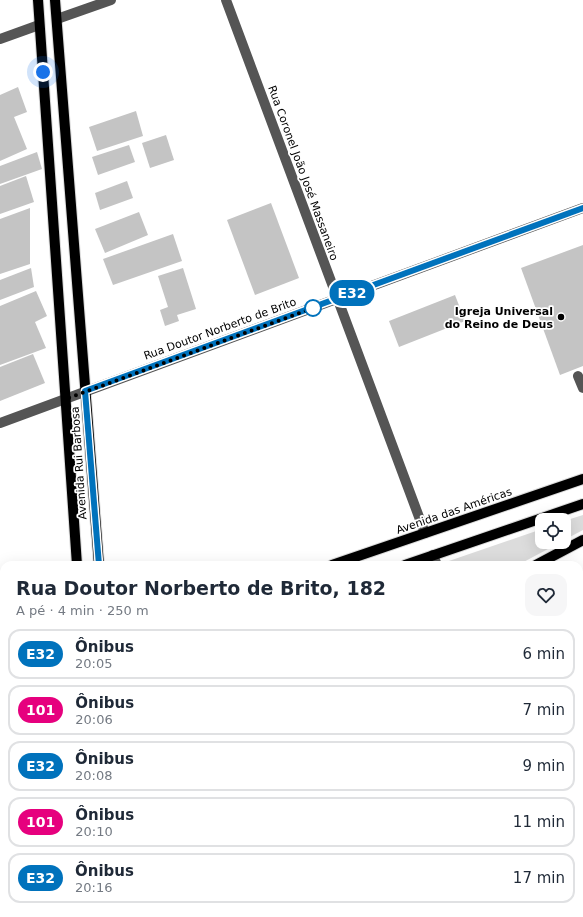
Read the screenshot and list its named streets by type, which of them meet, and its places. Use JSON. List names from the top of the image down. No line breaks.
{"streets":{"main road":["Avenida Rui Barbosa","Avenida das Américas"],"street":["Rua Coronel João José Massaneiro","Rua Doutor Norberto de Brito"]},"crossings":[["Rua Coronel João José Massaneiro","Rua Doutor Norberto de Brito"],["Rua Coronel João José Massaneiro","Avenida das Américas"],["Rua Doutor Norberto de Brito","Avenida Rui Barbosa"]],"places":["Igreja Universal do Reino de Deus"],"lines":["bus line E32"],"page":{"on_map":"E32","heading":["Rua Doutor Norberto de Brito, 182","A pé · 4 min · 250 m"],"list":[{"mark":"E32","name":"Ônibus","note":"20:05","value":"6 min"},{"mark":"101","name":"Ônibus","note":"20:06","value":"7 min"},{"mark":"E32","name":"Ônibus","note":"20:08","value":"9 min"},{"mark":"101","name":"Ônibus","note":"20:10","value":"11 min"},{"mark":"E32","name":"Ônibus","note":"20:16","value":"17 min"}]}}
